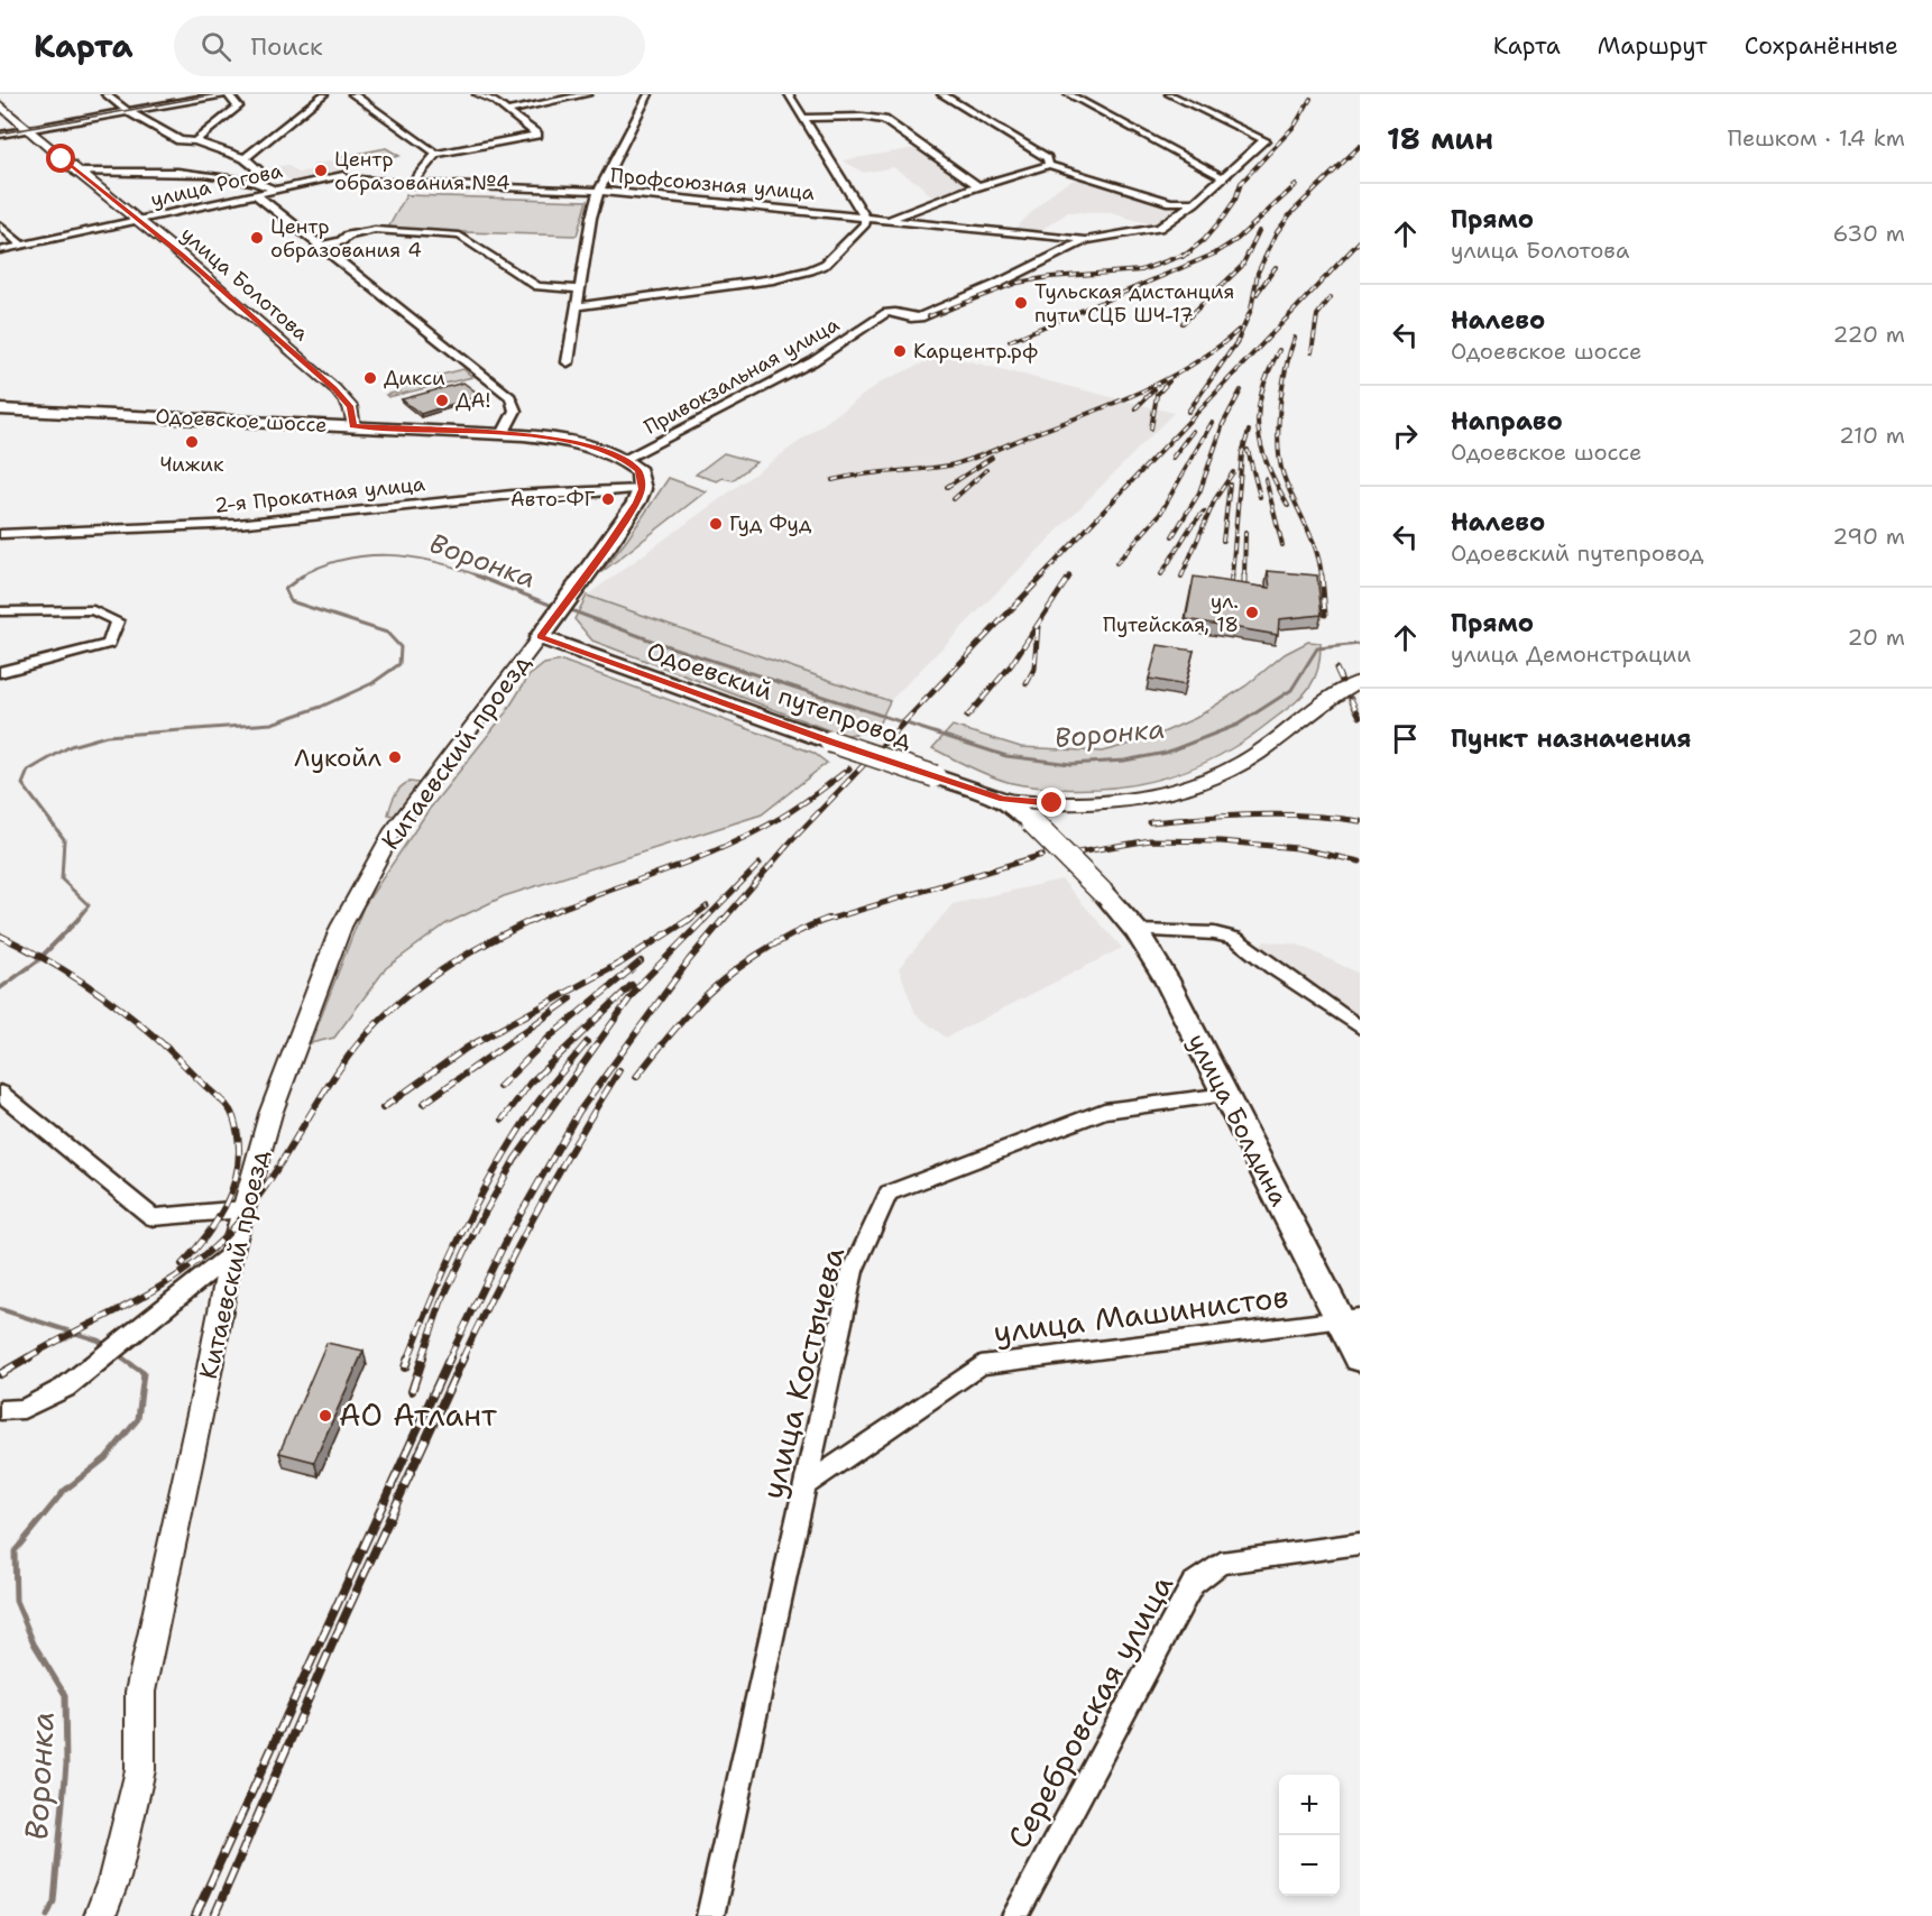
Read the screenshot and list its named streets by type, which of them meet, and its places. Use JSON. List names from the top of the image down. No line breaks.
{"streets":{"main road":["Одоевское шоссе","Одоевский путепровод","улица Болдина"],"street":["Профсоюзная улица","улица Рогова","улица Болотова","Привокзальная улица","2-я Прокатная улица","Китаевский проезд","улица Машинистов","улица Костычева","Серебровская улица"]},"crossings":[["Профсоюзная улица","улица Рогова"],["Профсоюзная улица","Привокзальная улица"],["улица Рогова","улица Болотова"],["улица Болотова","Одоевское шоссе"],["Привокзальная улица","Одоевское шоссе"],["Одоевский путепровод","Китаевский проезд"],["Одоевский путепровод","улица Болдина"],["улица Болдина","улица Машинистов"],["улица Болдина","улица Костычева"],["улица Машинистов","улица Костычева"]],"water":["Воронка"],"places":["Центр образования №4","Центр образования 4","Тульская дистанция пути СЦБ ШЧ-17","Карцентр.рф","Дикси","ДА!","Чижик","Авто-ФГ","Гуд Фуд","ул. Путейская, 18","Лукойл","АО Атлант"],"page":{"header":"Карта","search":"Поиск","nav":["Карта","Маршрут","Сохранённые"],"heading":["18 мин","Пешком · 1.4 km"],"list":[["Прямо","улица Болотова","630 m"],["Налево","Одоевское шоссе","220 m"],["Направо","Одоевское шоссе","210 m"],["Налево","Одоевский путепровод","290 m"],["Прямо","улица Демонстрации","20 m"],"Пункт назначения"],"map_buttons":["+","−"]}}
